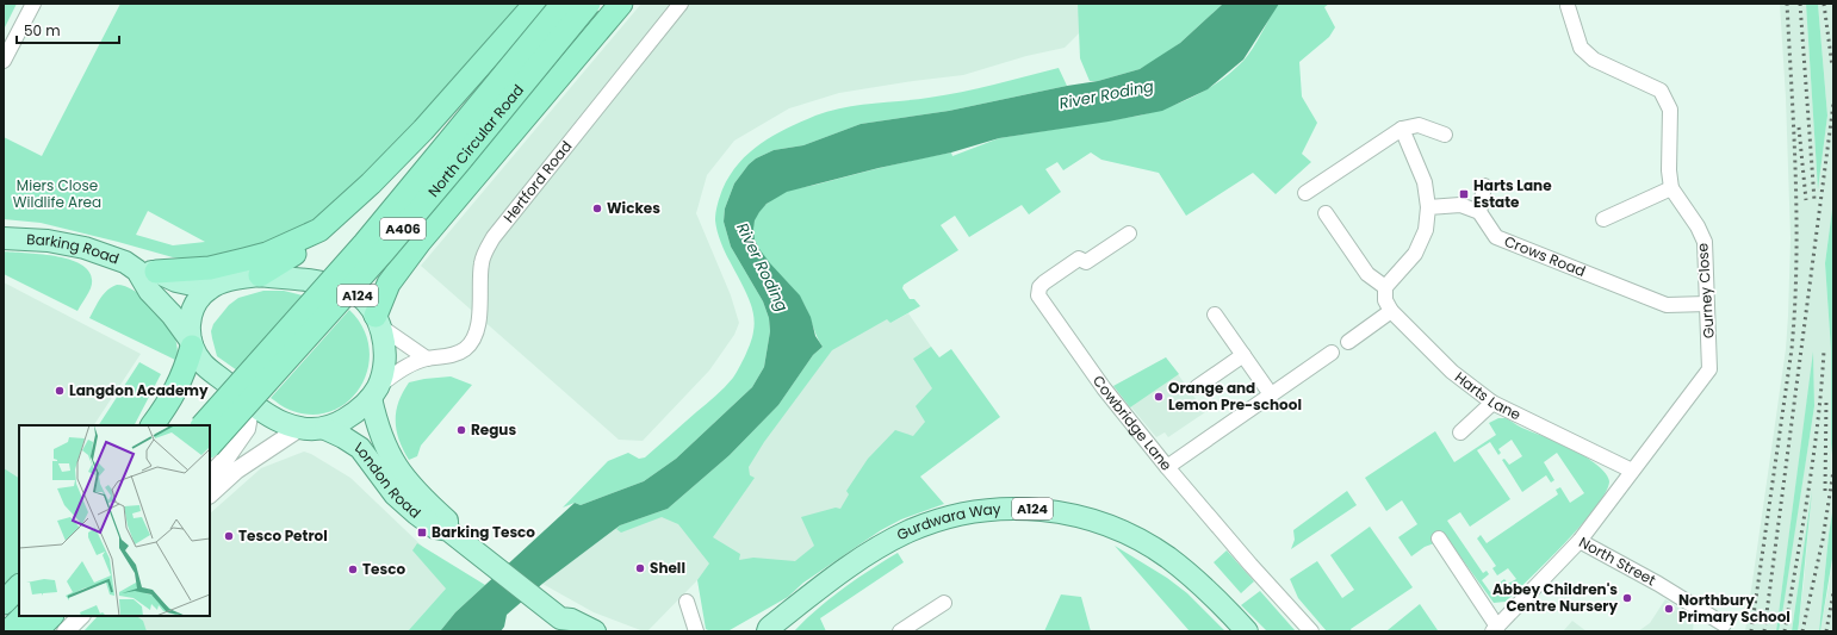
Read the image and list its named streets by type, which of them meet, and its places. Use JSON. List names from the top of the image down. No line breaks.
{"streets":{"highway":["North Circular Road","A406"],"main road":["Barking Road","A124","London Road","Gurdwara Way"],"street":["Hertford Road","Crows Road","Gurney Close","Harts Lane","Cowbridge Lane","North Street"]},"crossings":[["Hertford Road","A124"],["Hertford Road","London Road"],["A406","A124"],["Barking Road","A124"],["Crows Road","Gurney Close"],["Gurney Close","Harts Lane"],["A124","London Road"]],"water":["River Roding"],"parks":["Miers Close Wildlife Area"],"places":{"transit":["Harts Lane Estate","Barking Tesco"],"other":["Wickes","Langdon Academy","Orange and Lemon Pre-school","Regus","Tesco Petrol","Shell","Tesco","Abbey Children's Centre Nursery","Northbury Primary School"]},"scale_bar":"50 m"}
